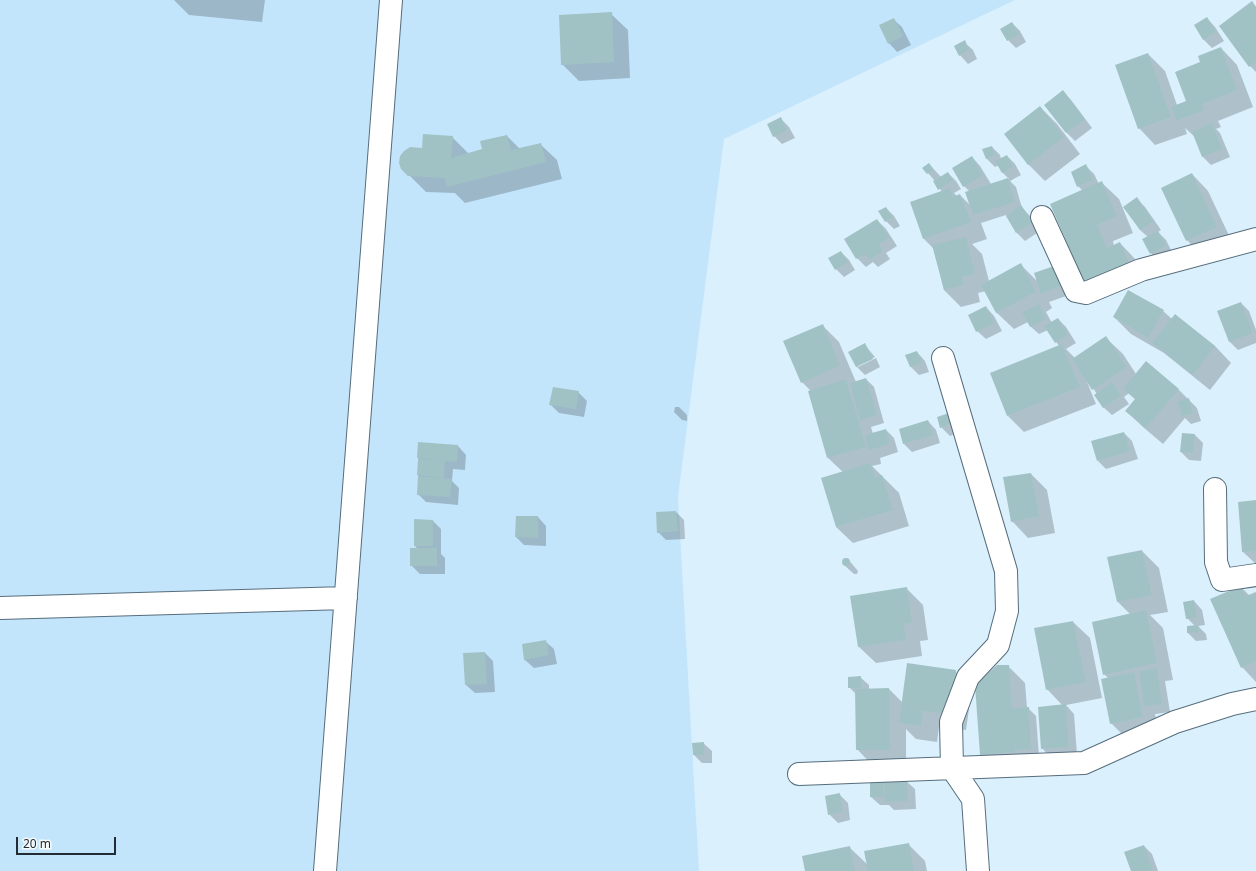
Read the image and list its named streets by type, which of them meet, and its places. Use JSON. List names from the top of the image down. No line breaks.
{"scale_bar":"20 m"}
